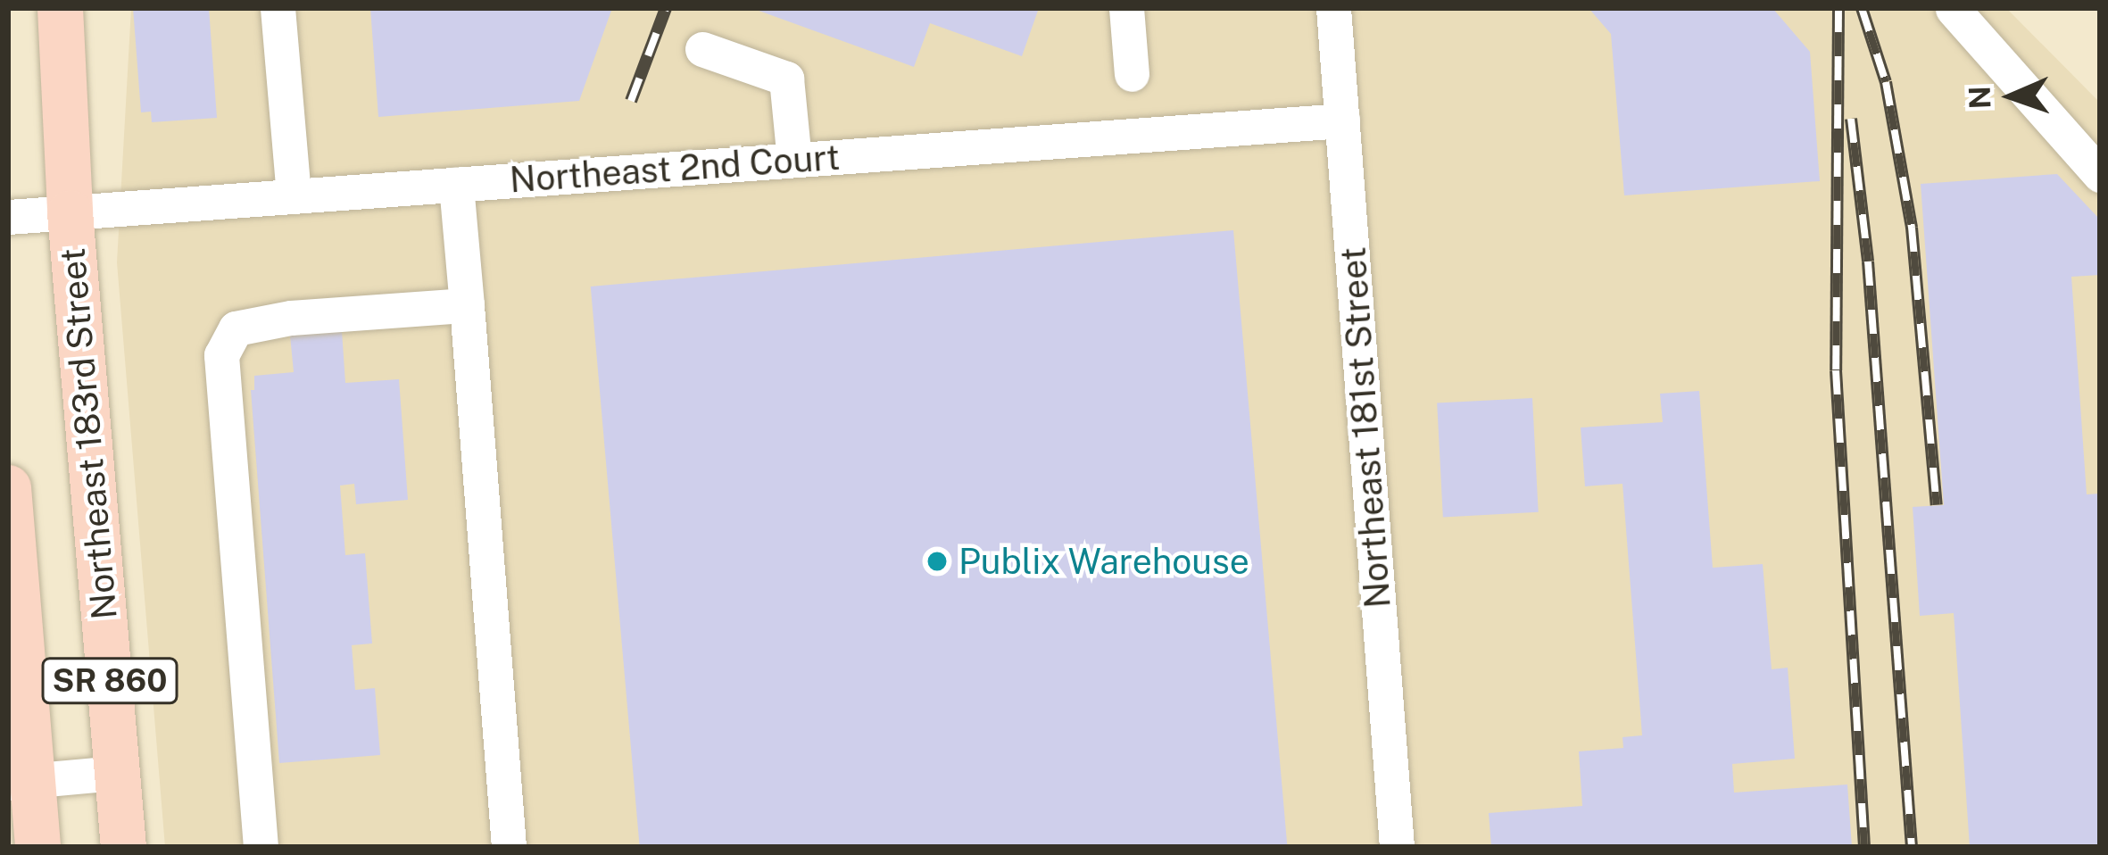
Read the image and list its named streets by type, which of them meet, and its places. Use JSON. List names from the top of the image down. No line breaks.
{"streets":{"main road":["Northeast 183rd Street","SR 860"],"street":["Northeast 2nd Court","Northeast 181st Street"]},"crossings":[["Northeast 2nd Court","Northeast 181st Street"],["Northeast 2nd Court","Northeast 183rd Street"],["Northeast 2nd Court","SR 860"],["Northeast 183rd Street","SR 860"]],"places":["Publix Warehouse"],"north":"left"}
